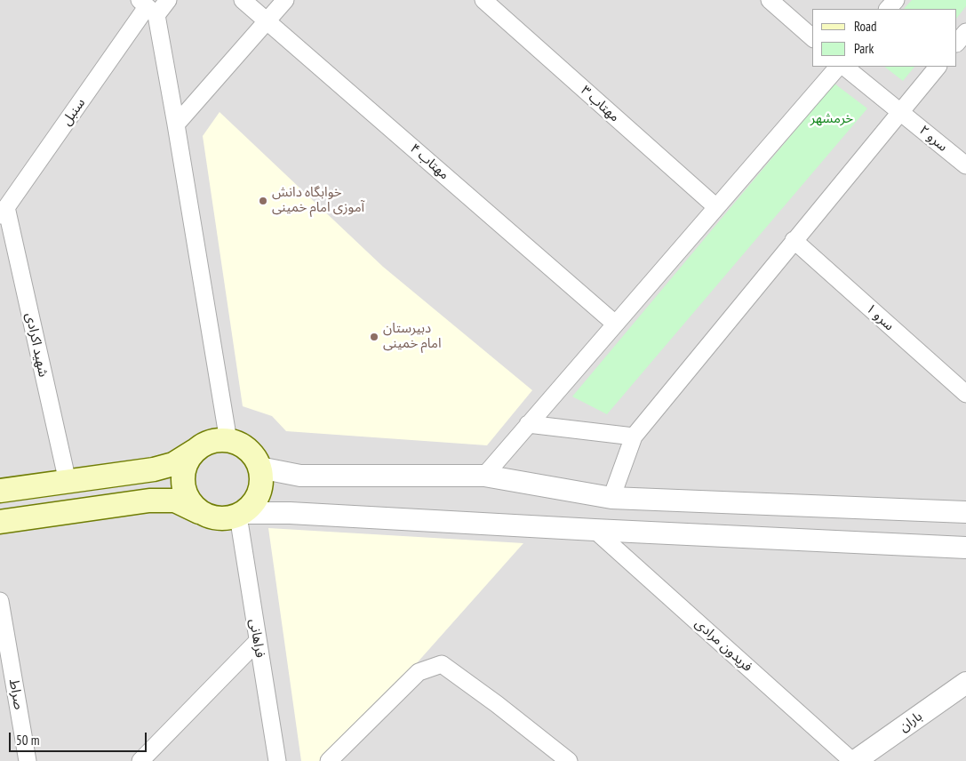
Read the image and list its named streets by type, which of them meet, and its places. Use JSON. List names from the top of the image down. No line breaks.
{"streets":{"street":["مهتاب ۳","سنبل","سرو ۲","مهتاب ۴","سرو ۱","شهید اکرادی","فراهانی","فریدون مرادی","صراط","باران"]},"crossings":[["سنبل","شهید اکرادی"],["فریدون مرادی","باران"]],"parks":["خرمشهر"],"places":["خوابگاه دانش آموزی امام خمینی","دبیرستان امام خمینی"],"legend":["Road","Park"],"scale_bar":"50 m"}
